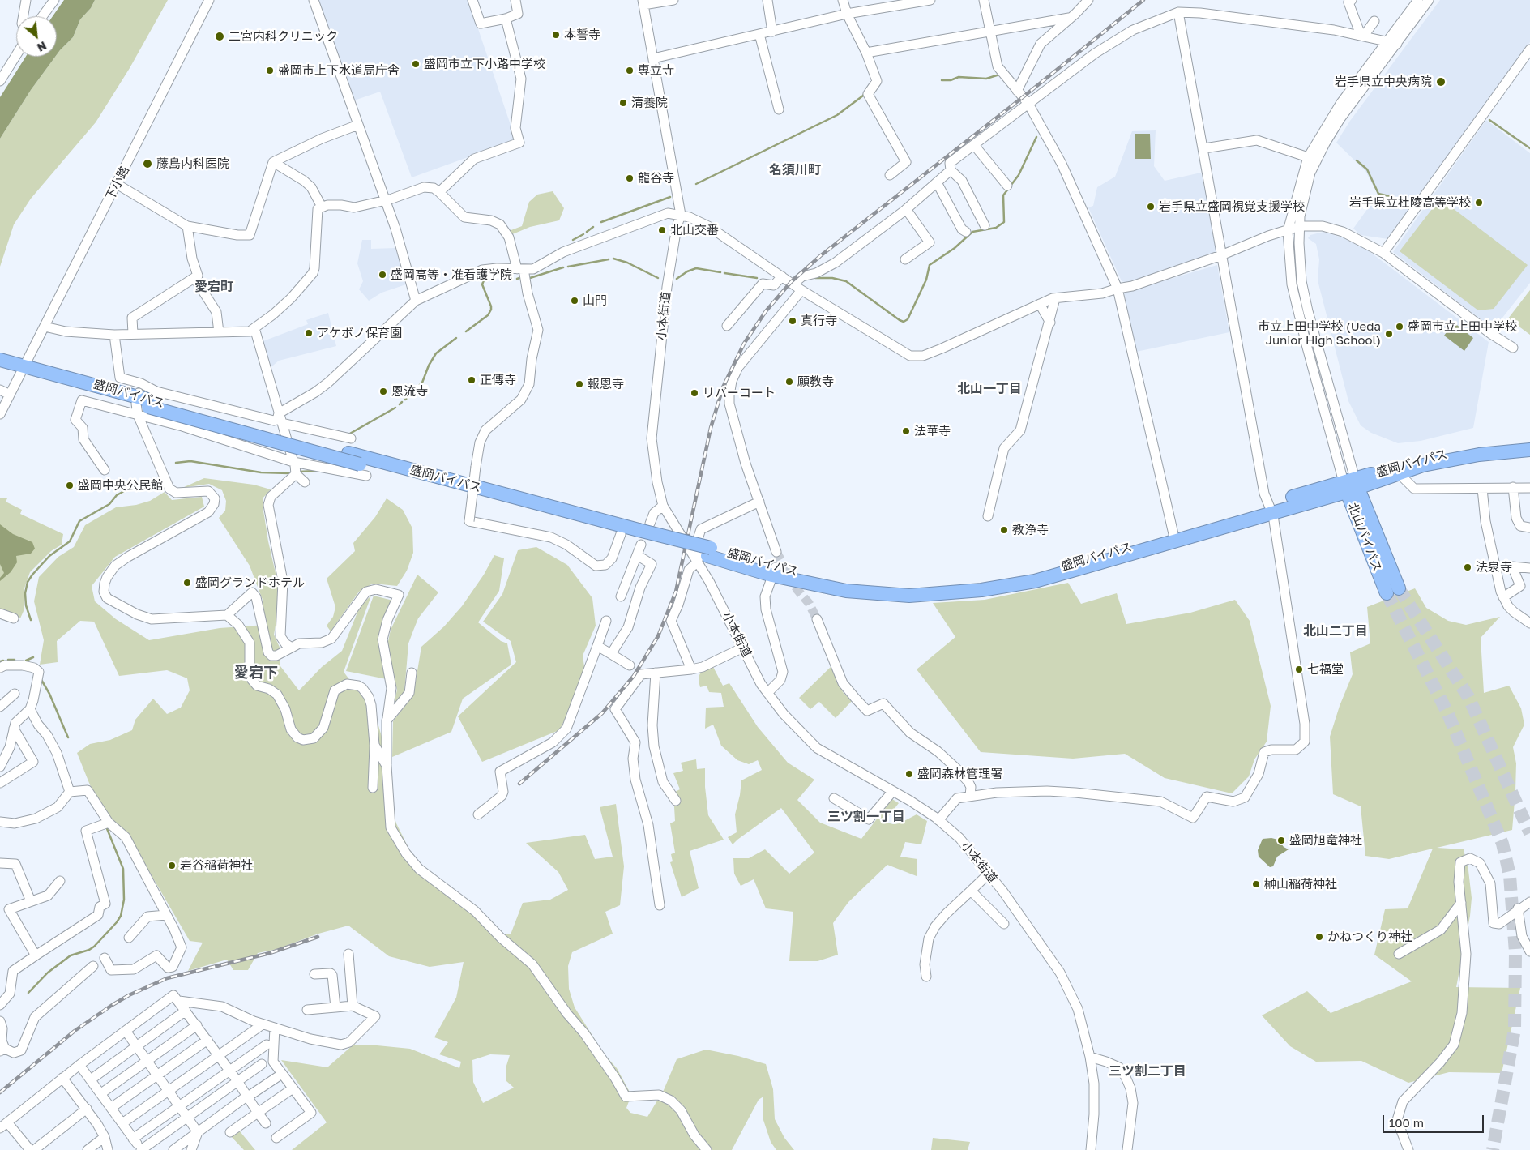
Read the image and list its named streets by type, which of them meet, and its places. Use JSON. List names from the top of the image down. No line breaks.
{"streets":{"highway":["盛岡バイパス","北山バイパス"],"street":["下小路","小本街道"]},"crossings":[["下小路","盛岡バイパス"],["小本街道","盛岡バイパス"],["盛岡バイパス","北山バイパス"]],"districts":["名須川町","愛宕町","北山一丁目","北山二丁目","愛宕下","三ツ割一丁目","三ツ割二丁目"],"places":["本誓寺","二宮内科クリニック","盛岡市立下小路中学校","盛岡市上下水道局庁舎","専立寺","岩手県立中央病院","清養院","藤島内科医院","龍谷寺","岩手県立杜陵高等学校","岩手県立盛岡視覚支援学校","北山交番","盛岡高等・准看護学院","山門","真行寺","盛岡市立上田中学校","アケボノ保育園","市立上田中学校 (Ueda Junior High School)","正傳寺","願教寺","報恩寺","恩流寺","リバーコート","法華寺","盛岡中央公民館","教浄寺","法泉寺","盛岡グランドホテル","七福堂","盛岡森林管理署","盛岡旭竜神社","岩谷稲荷神社","榊山稲荷神社","かねつくり神社"],"scale_bar":"100 m","north":"bottom right"}
